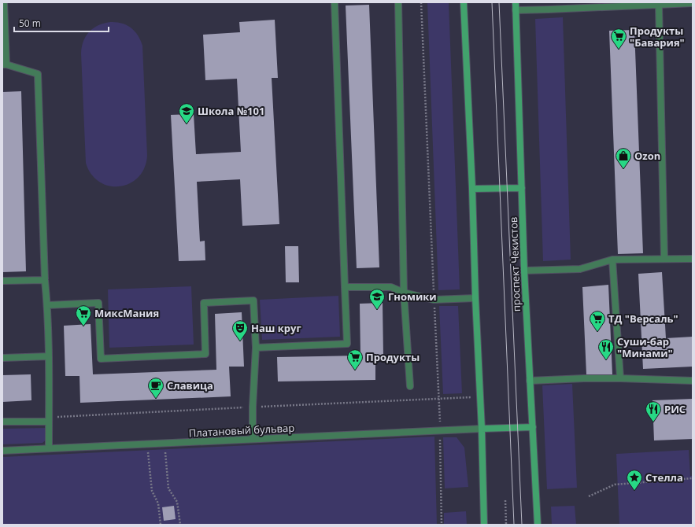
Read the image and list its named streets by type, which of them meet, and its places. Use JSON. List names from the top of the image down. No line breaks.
{"streets":{"main road":["проспект Чекистов"],"street":["Платановый бульвар"]},"places":{"supermarket":["Продукты \"Бавария\"","МиксМания","ТД \"Версаль\"","Продукты"],"school or university":["Школа №101","Гномики"],"shop":["Ozon"],"theatre":["Наш круг"],"restaurant":["Суши-бар \"Минами\"","РИС"],"cafe":["Славица"],"place":["Стелла"]},"scale_bar":"50 m"}
